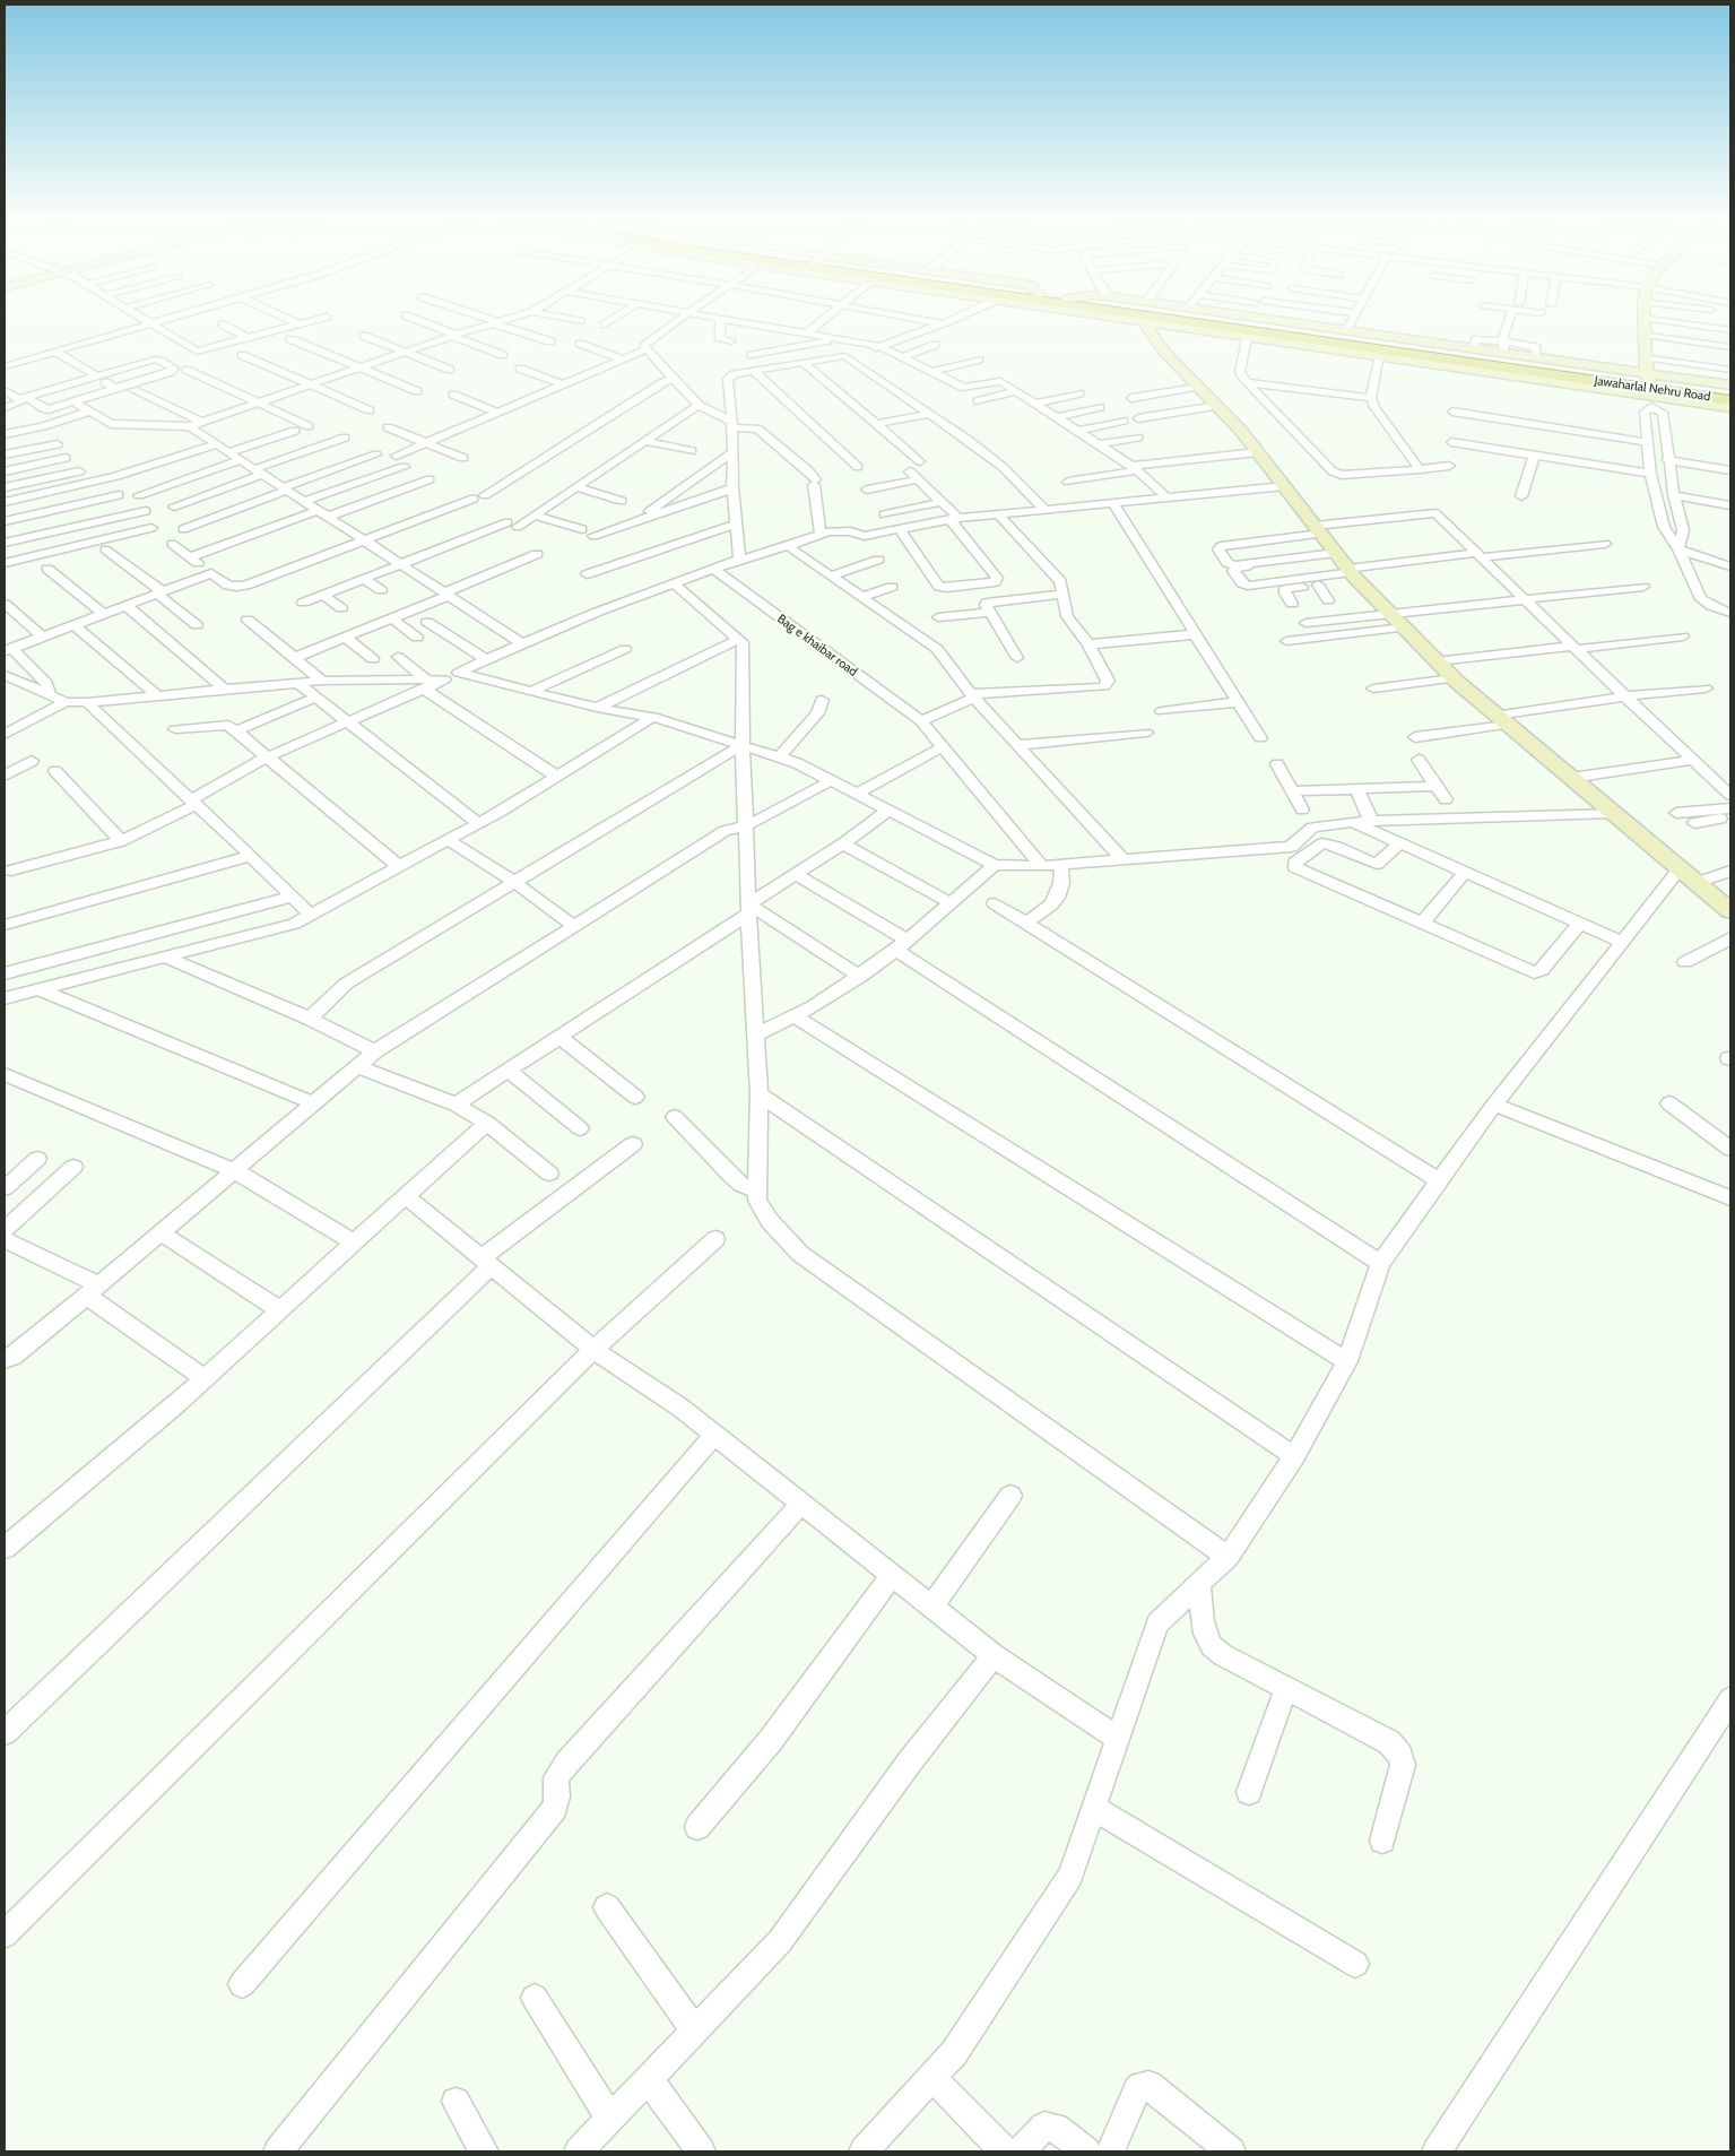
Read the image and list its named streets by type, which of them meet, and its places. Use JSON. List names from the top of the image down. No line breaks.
{"streets":{"main road":["Jawaharlal Nehru Road"],"street":["Bag e khaibar road"]}}
